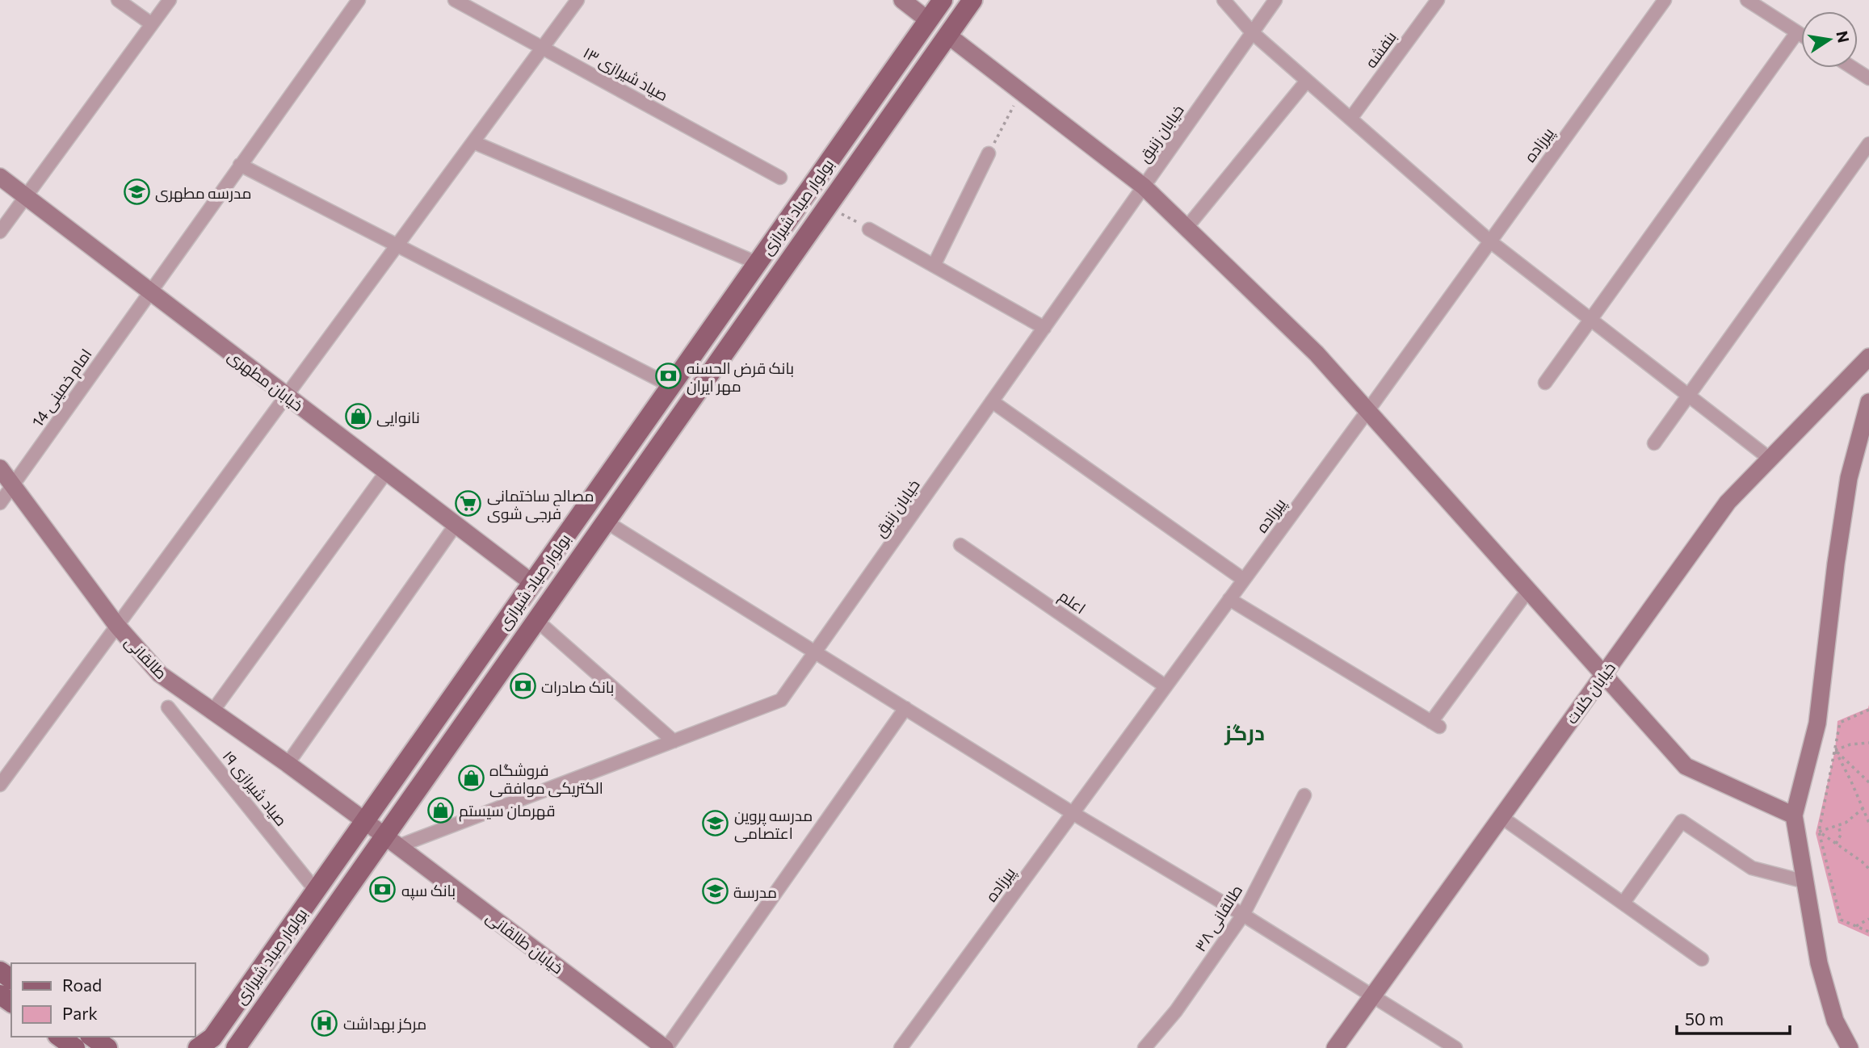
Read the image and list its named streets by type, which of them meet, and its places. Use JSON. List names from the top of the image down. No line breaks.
{"streets":{"main road":["بولوار صیاد شیرازی"],"street":["بنفشه","صیاد شیرازی ۱۳","خیابان زنبق","پیرزاده","خیابان مطهری","امام خمینی 14","اعلم","طالقانی","خیابان کلات","صیاد شیرازی ۱۹","طالقانی ۳۸","خیابان طالقانی"]},"crossings":[["خیابان زنبق","بولوار صیاد شیرازی"],["خیابان زنبق","خیابان طالقانی"],["پیرزاده","اعلم"],["بولوار صیاد شیرازی","خیابان مطهری"],["بولوار صیاد شیرازی","طالقانی"],["بولوار صیاد شیرازی","صیاد شیرازی ۱۹"],["بولوار صیاد شیرازی","خیابان طالقانی"],["خیابان مطهری","امام خمینی 14"],["امام خمینی 14","طالقانی"],["طالقانی","خیابان طالقانی"]],"districts":["درگز"],"places":{"school or university":["مدرسه مطهری","مدرسه پروین اعتصامی","مدرسة"],"bank":["بانک قرض الحسنه مهر ایران","بانک صادرات","بانک سپه"],"shop":["نانوایی","فروشگاه الکتریکی موافقی","قهرمان سیستم"],"supermarket":["مصالح ساختمانی فرجی شوی"],"hospital":["مرکز بهداشت"]},"legend":["Road","Park"],"scale_bar":"50 m","north":"right"}
